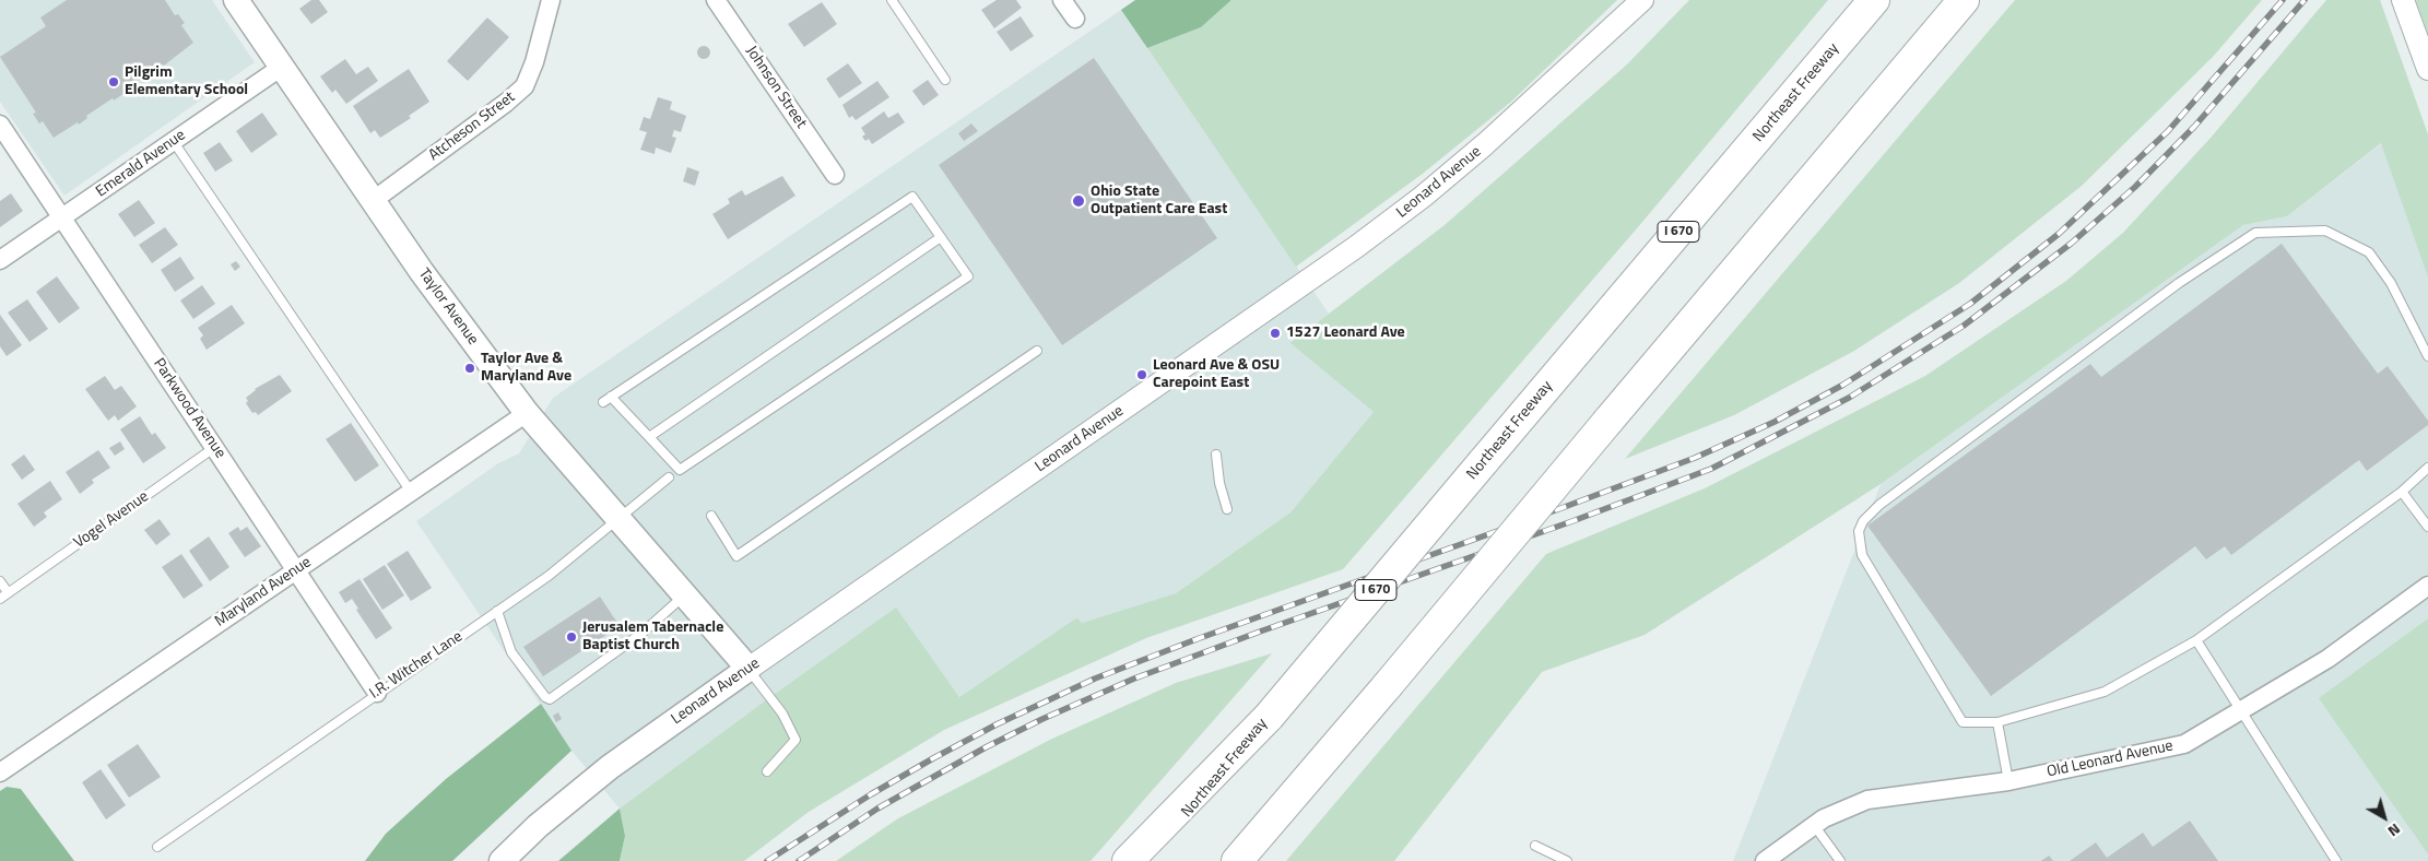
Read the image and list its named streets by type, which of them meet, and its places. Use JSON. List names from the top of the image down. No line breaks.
{"streets":{"highway":["Northeast Freeway","I 670"],"main road":["Leonard Avenue","Taylor Avenue"],"street":["Johnson Street","Atcheson Street","Emerald Avenue","Parkwood Avenue","Maryland Avenue","Old Leonard Avenue"],"lane":["Vogel Avenue","I.R. Witcher Lane"]},"crossings":[["Atcheson Street","Taylor Avenue"],["Emerald Avenue","Taylor Avenue"],["Emerald Avenue","Parkwood Avenue"],["Leonard Avenue","Taylor Avenue"],["Taylor Avenue","Maryland Avenue"],["Taylor Avenue","I.R. Witcher Lane"],["Parkwood Avenue","Vogel Avenue"],["Parkwood Avenue","Maryland Avenue"],["Parkwood Avenue","I.R. Witcher Lane"]],"places":["Pilgrim Elementary School","Ohio State Outpatient Care East","1527 Leonard Ave","Taylor Ave & Maryland Ave","Leonard Ave & OSU Carepoint East","Jerusalem Tabernacle Baptist Church"],"north":"bottom right"}
